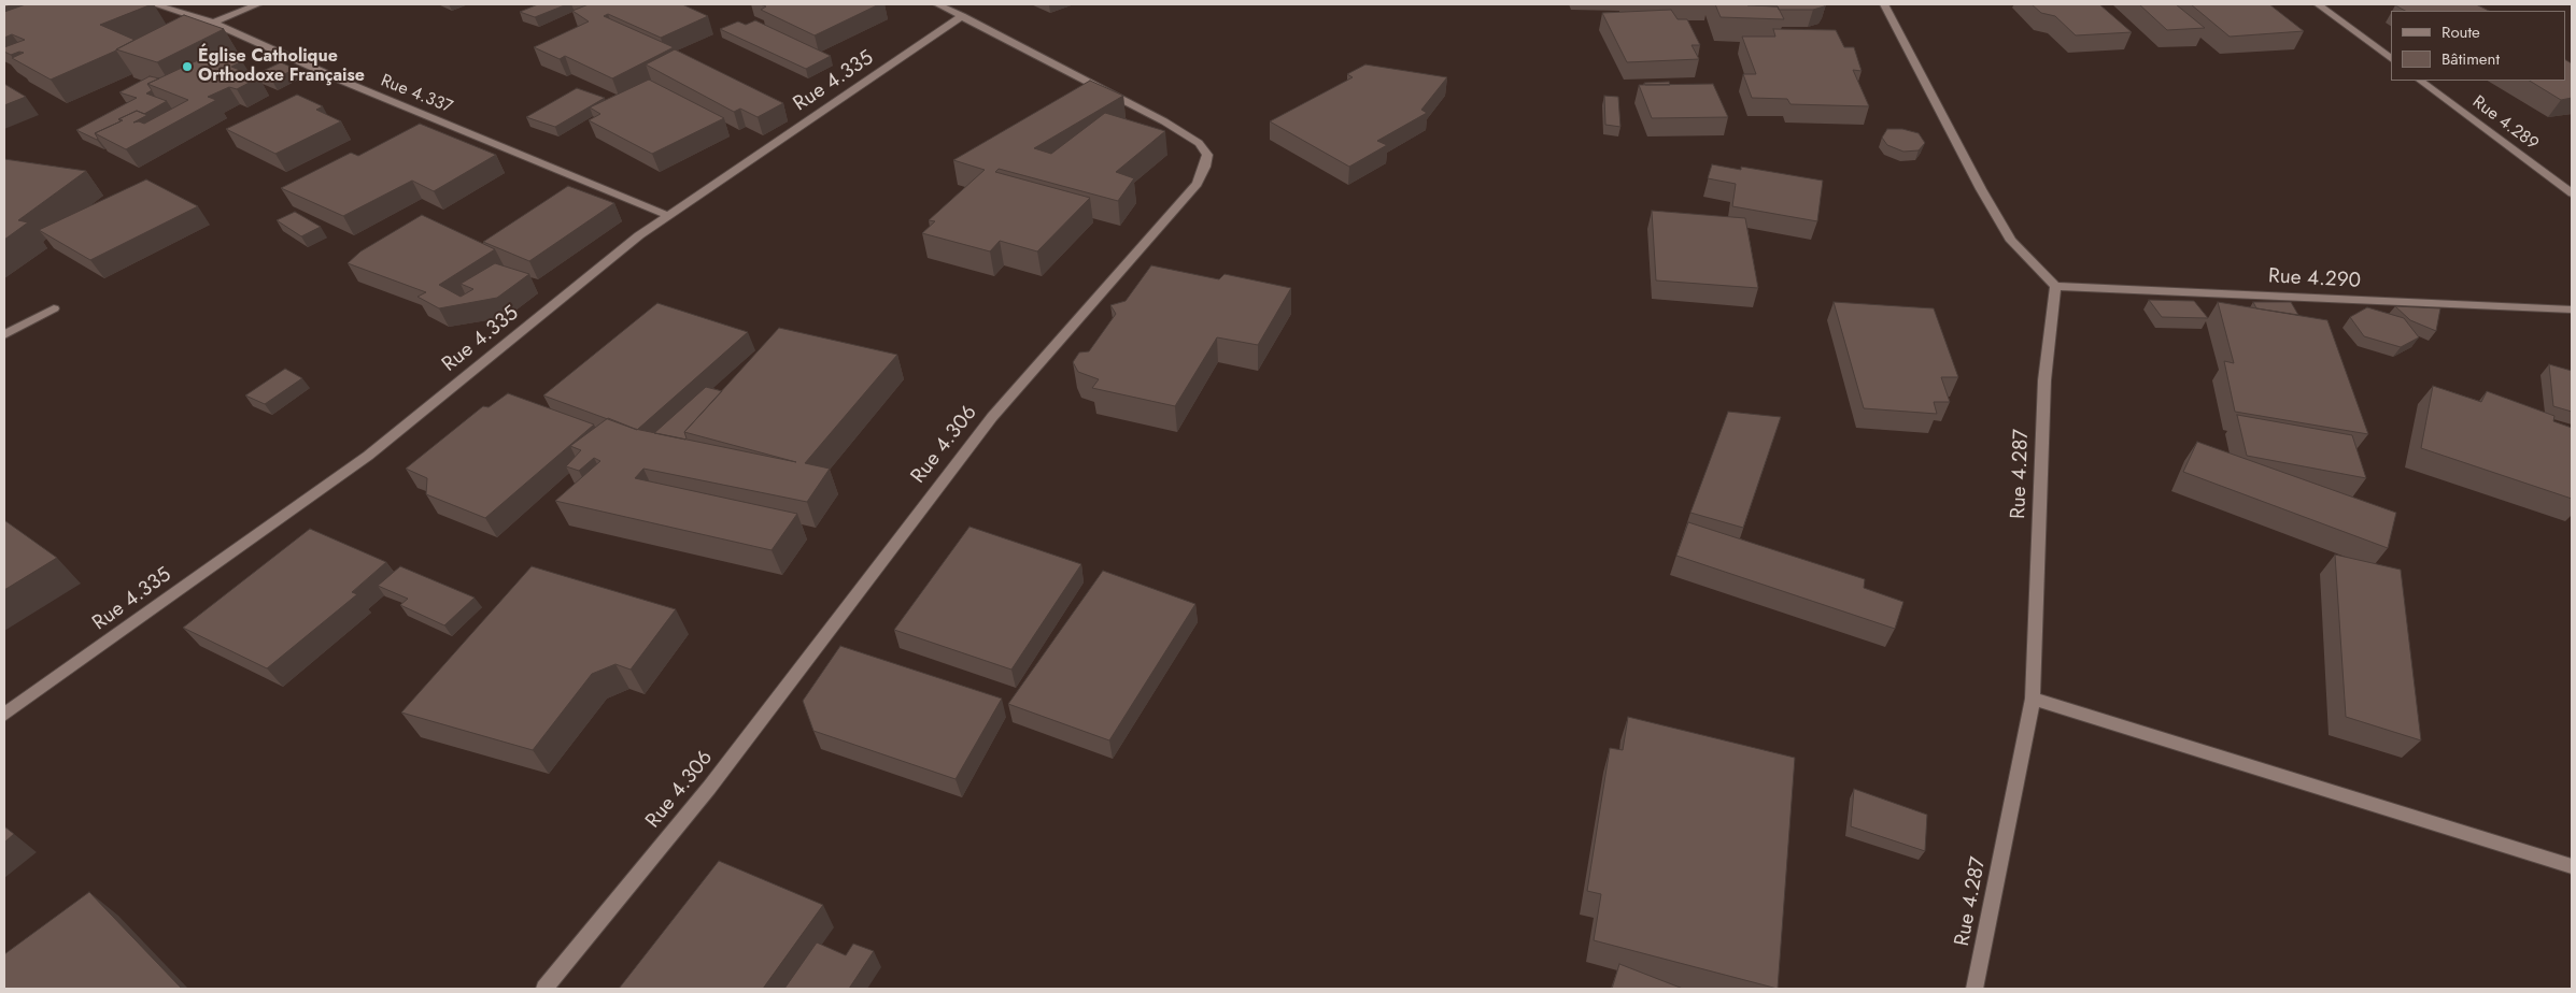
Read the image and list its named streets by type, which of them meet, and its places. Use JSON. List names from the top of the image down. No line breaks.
{"streets":{"street":["Rue 4.335","Rue 4.337","Rue 4.289","Rue 4.290","Rue 4.306","Rue 4.287"]},"crossings":[["Rue 4.335","Rue 4.337"],["Rue 4.335","Rue 4.306"],["Rue 4.290","Rue 4.287"]],"places":["Église Catholique Orthodoxe Française"],"legend":["Route","Bâtiment"]}
